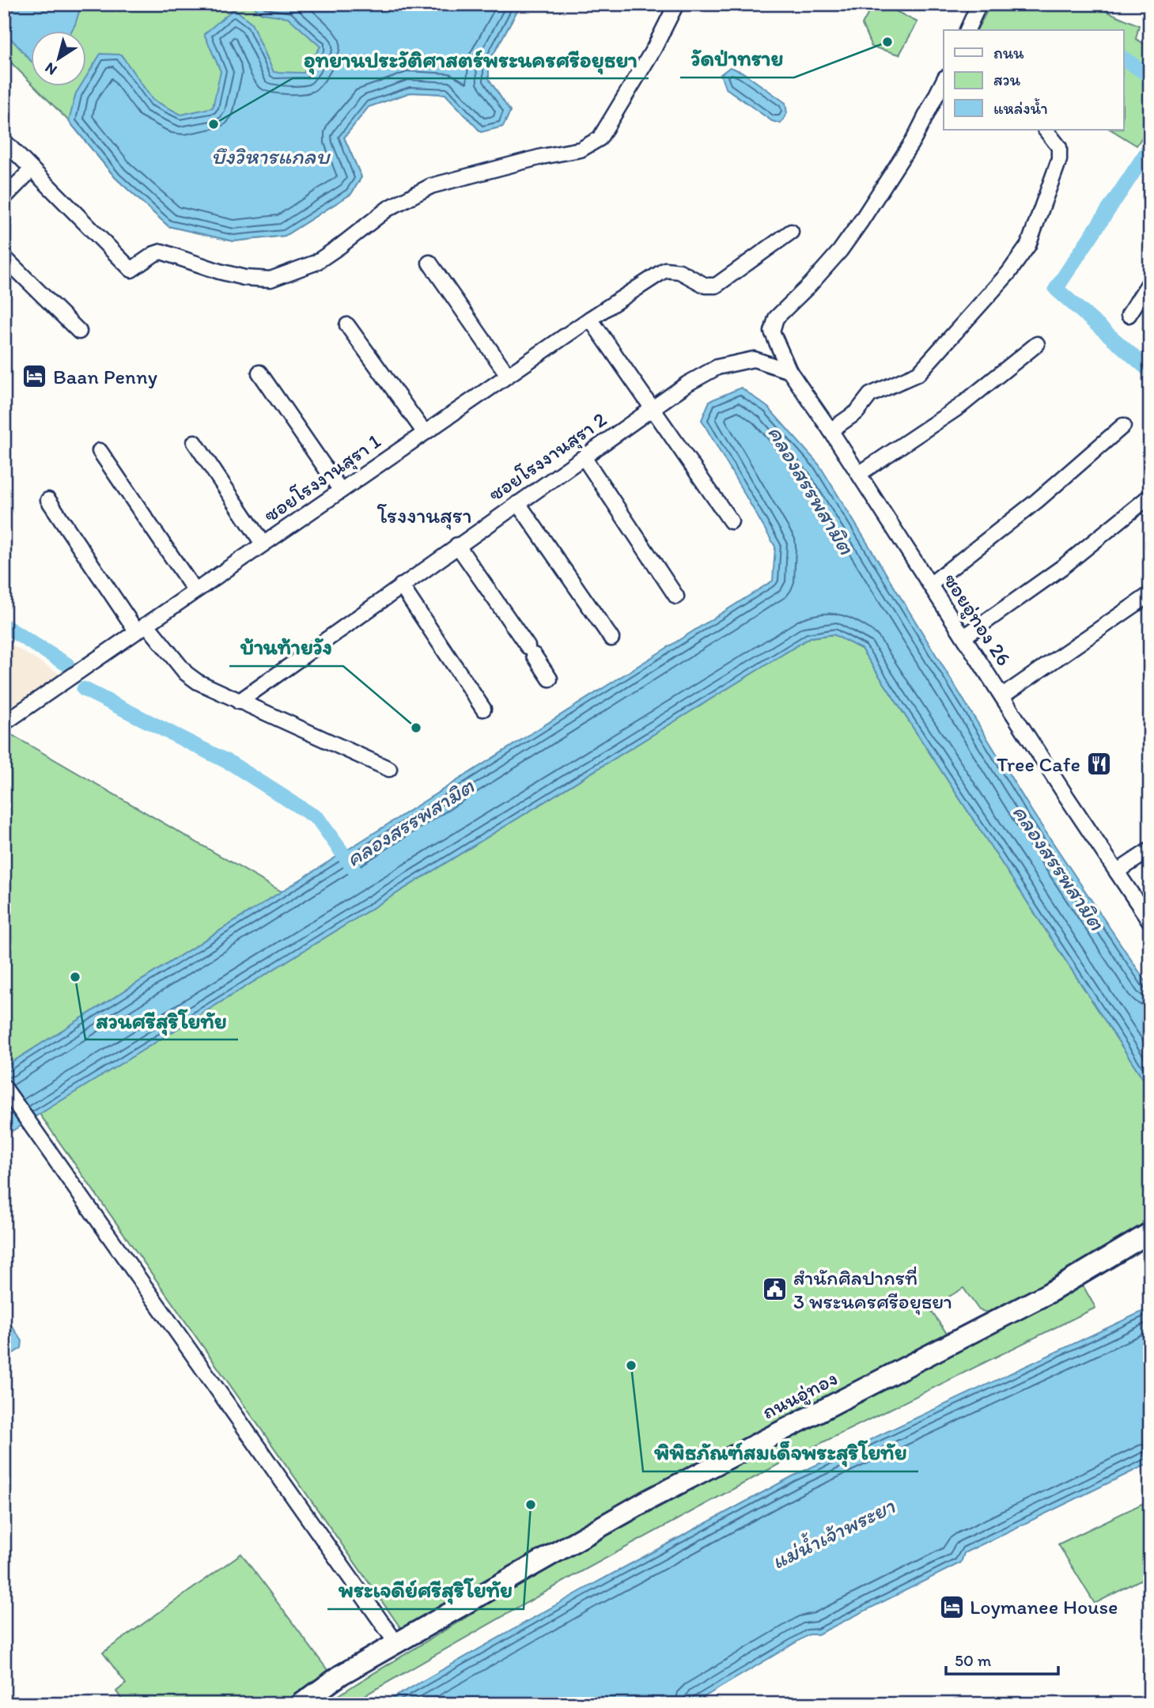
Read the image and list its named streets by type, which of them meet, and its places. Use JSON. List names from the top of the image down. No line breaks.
{"streets":{"main road":["ถนนอู่ทอง"],"street":["ซอยโรงงานสุรา 2","ซอยโรงงานสุรา 1","ซอยอู่ทอง 26"]},"crossings":[["ซอยโรงงานสุรา 2","ซอยอู่ทอง 26"]],"districts":["โรงงานสุรา"],"water":["บึงวิหารแกลบ","คลองสรรพสามิต","แม่น้ำเจ้าพระยา"],"places":{"other":["วัดป่าทราย","อุทยานประวัติศาสตร์พระนครศรีอยุธยา","บ้านท้ายวัง","สวนศรีสุริโยทัย","พิพิธภัณฑ์สมเด็จพระสุริโยทัย","พระเจดีย์ศรีสุริโยทัย"],"hotel":["Baan Penny","Loymanee House"],"restaurant":["Tree Cafe"],"public building":["สำนักศิลปากรที่ 3 พระนครศรีอยุธยา"]},"legend":["ถนน","สวน","แหล่งน้ำ"],"scale_bar":"50 m","north":"bottom left"}
